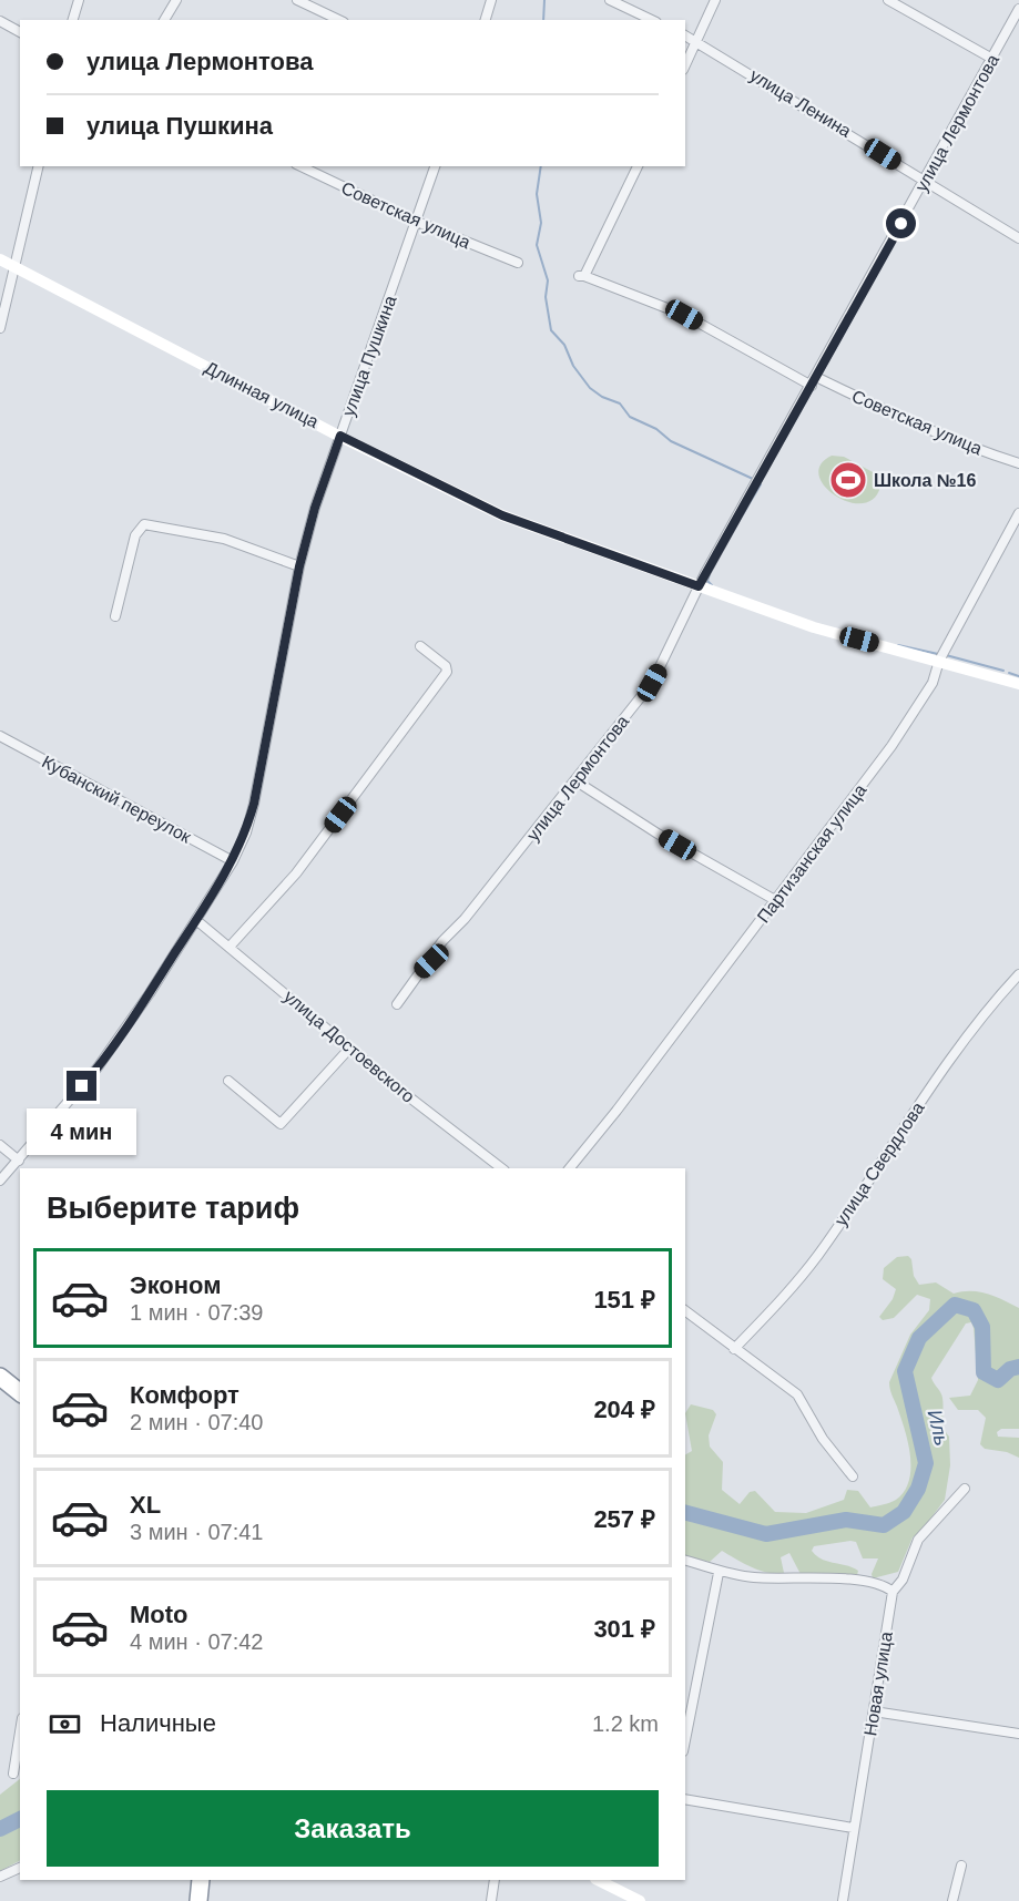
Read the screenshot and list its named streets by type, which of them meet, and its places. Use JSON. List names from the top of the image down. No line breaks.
{"streets":{"main road":["Длинная улица"],"street":["улица Ленина","улица Лермонтова","Советская улица","улица Пушкина","Кубанский переулок","Партизанская улица","улица Достоевского","улица Свердлова","Новая улица"]},"crossings":[["улица Ленина","улица Лермонтова"],["улица Лермонтова","Советская улица"],["улица Лермонтова","Длинная улица"],["Советская улица","улица Пушкина"],["улица Пушкина","Длинная улица"],["улица Пушкина","Кубанский переулок"],["улица Пушкина","улица Достоевского"],["Длинная улица","Партизанская улица"]],"water":["Иль"],"places":{"sports":["Школа №16"]},"page":{"banner":["улица Лермонтова","улица Пушкина"],"bubble":"4 мин","heading":"Выберите тариф","list":[{"name":"Эконом","note":"1 мин · 07:39","value":"151 ₽"},{"name":"Комфорт","note":"2 мин · 07:40","value":"204 ₽"},{"name":"XL","note":"3 мин · 07:41","value":"257 ₽"},{"name":"Moto","note":"4 мин · 07:42","value":"301 ₽"}],"pay":["Наличные","1.2 km"],"buttons":"Заказать"}}
